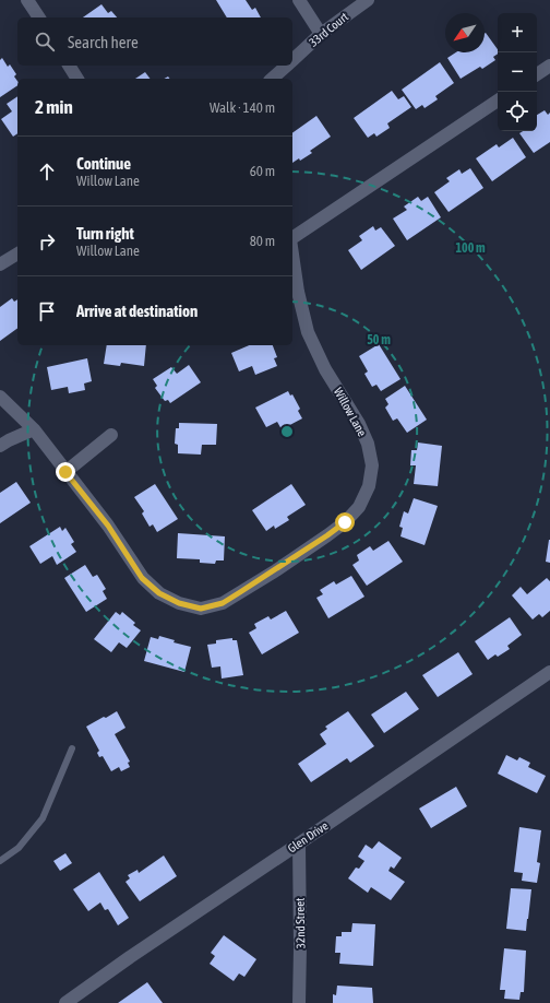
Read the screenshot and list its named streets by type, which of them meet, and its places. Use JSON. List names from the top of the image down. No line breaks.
{"streets":{"street":["33rd Court","Willow Lane","Glen Drive","32nd Street"]},"crossings":[["Glen Drive","32nd Street"]],"north":"bottom left","page":{"map_buttons":["+","−"],"search":"Search here","heading":["2 min","Walk · 140 m"],"list":[["Continue","Willow Lane","60 m"],["Turn right","Willow Lane","80 m"],"Arrive at destination"]},"rings":["100 m","50 m"]}
